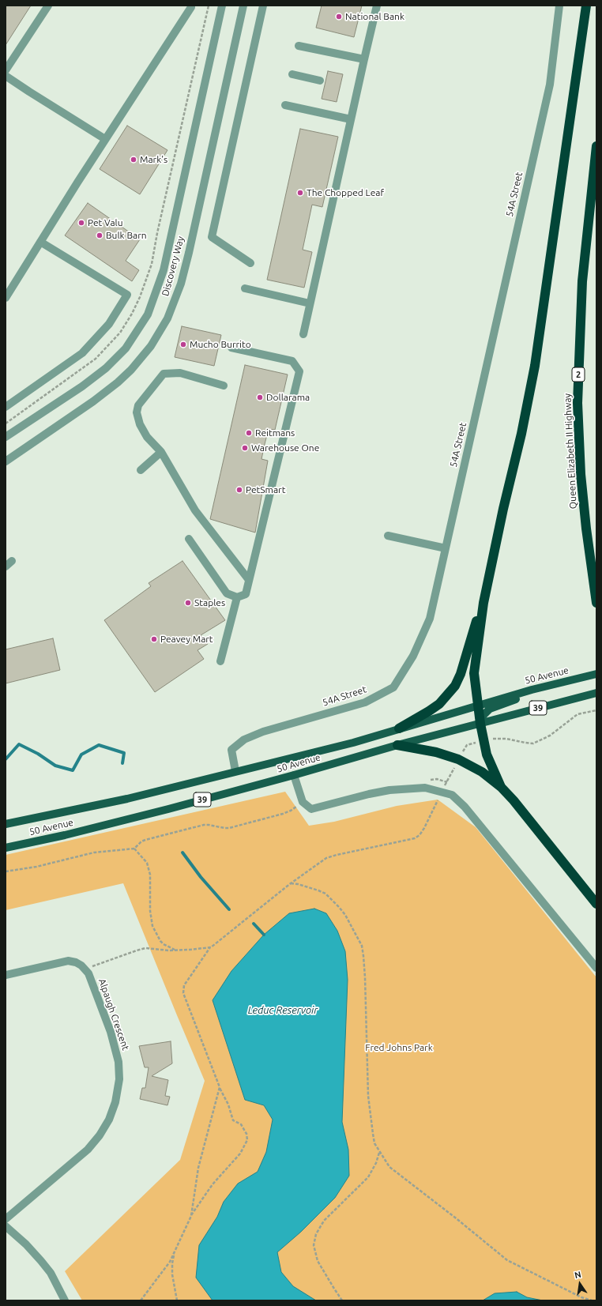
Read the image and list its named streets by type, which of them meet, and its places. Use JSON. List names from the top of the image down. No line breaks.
{"streets":{"highway":["2","Queen Elizabeth II Highway"],"main road":["50 Avenue","39"],"street":["54A Street","Discovery Way","Alpaugh Crescent"]},"crossings":[["54A Street","50 Avenue"]],"water":["Leduc Reservoir"],"parks":["Fred Johns Park"],"places":["National Bank","Mark's","The Chopped Leaf","Pet Valu","Bulk Barn","Mucho Burrito","Dollarama","Reitmans","Warehouse One","PetSmart","Staples","Peavey Mart"],"north":"top"}
